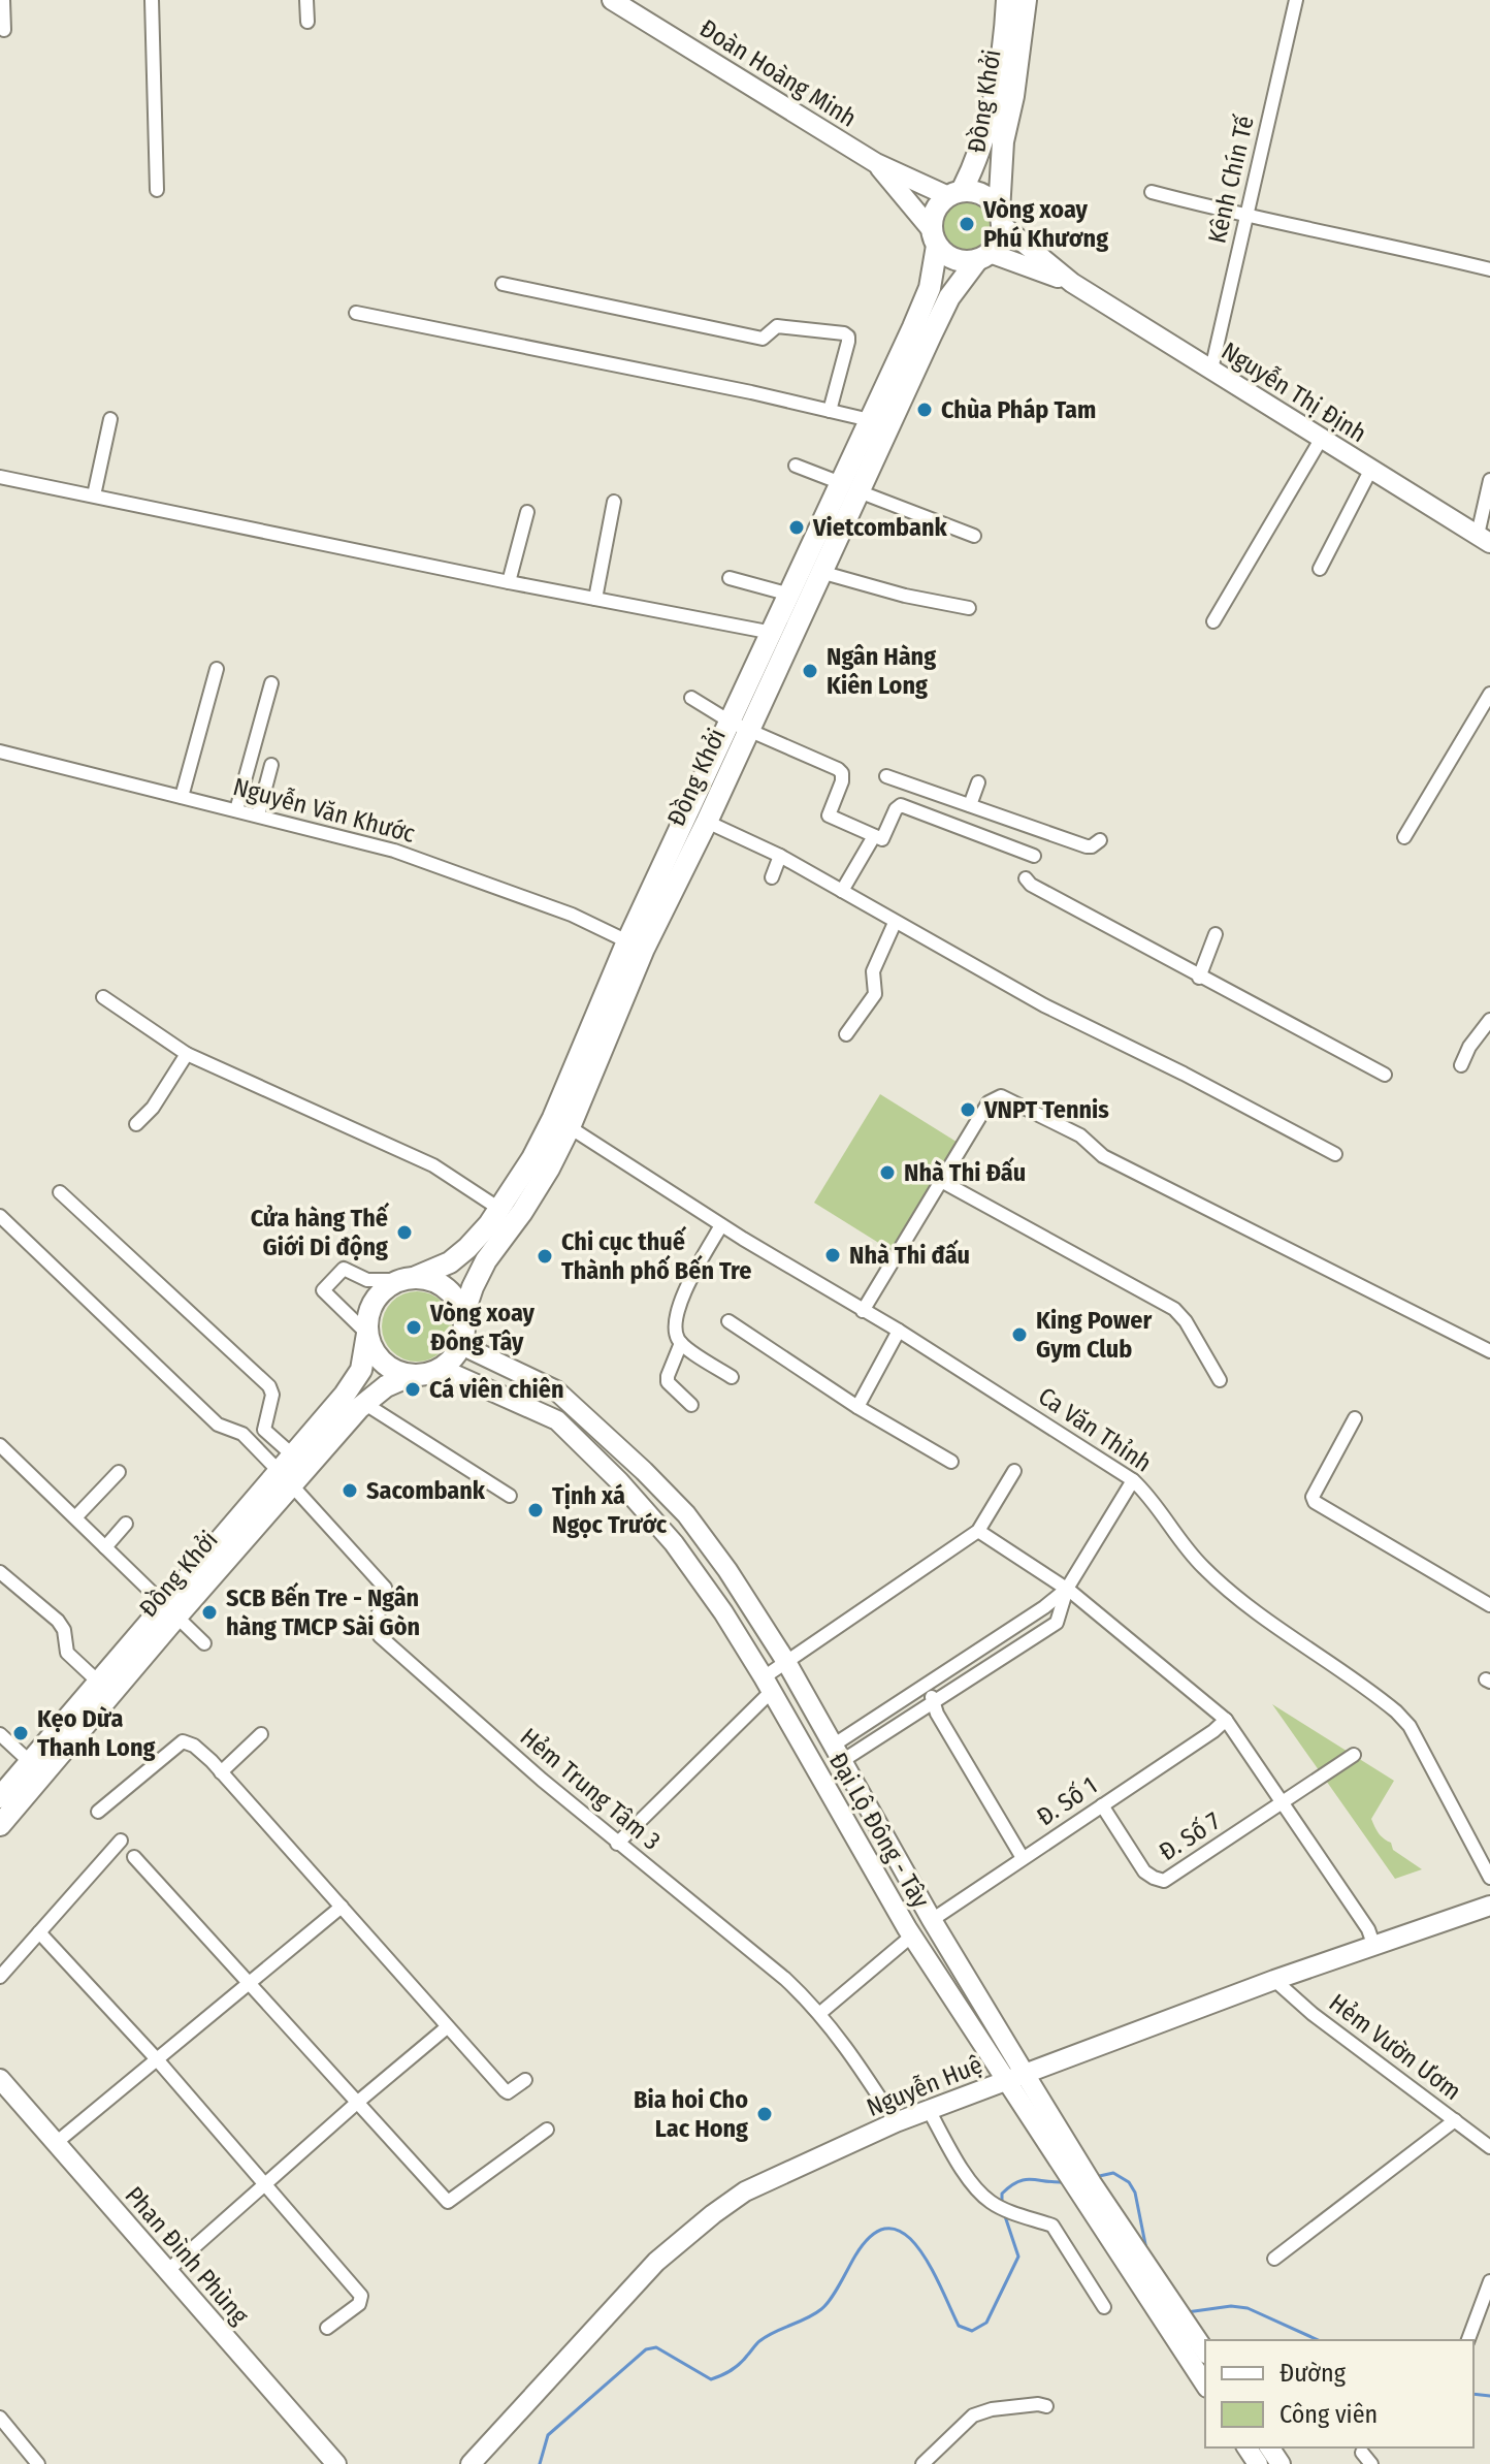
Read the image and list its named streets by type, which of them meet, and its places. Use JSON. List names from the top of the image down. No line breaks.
{"streets":{"main road":["Đồng Khởi"],"street":["Đoàn Hoàng Minh","Kênh Chín Tế","Nguyễn Thị Định","Nguyễn Văn Khước","Ca Văn Thỉnh","Hẻm Trung Tâm 3","Đ. Số 1","Đại Lộ Đông - Tây","Đ. Số 7","Hẻm Vườn Ươm","Nguyễn Huệ","Phan Đình Phùng"]},"crossings":[["Đoàn Hoàng Minh","Đồng Khởi"],["Đoàn Hoàng Minh","Nguyễn Thị Định"],["Đồng Khởi","Nguyễn Thị Định"],["Đồng Khởi","Nguyễn Văn Khước"],["Đồng Khởi","Ca Văn Thỉnh"],["Đồng Khởi","Hẻm Trung Tâm 3"],["Đồng Khởi","Đại Lộ Đông - Tây"],["Kênh Chín Tế","Nguyễn Thị Định"],["Hẻm Trung Tâm 3","Nguyễn Huệ"],["Đ. Số 1","Đại Lộ Đông - Tây"],["Đ. Số 1","Đ. Số 7"],["Đại Lộ Đông - Tây","Nguyễn Huệ"],["Hẻm Vườn Ươm","Nguyễn Huệ"]],"places":["Vòng xoay Phú Khương","Chùa Pháp Tam","Vietcombank","Ngân Hàng Kiên Long","VNPT Tennis","Nhà Thi Đấu","Cửa hàng Thế Giới Di động","Nhà Thi đấu","Chi cục thuế Thành phố Bến Tre","Vòng xoay Đông Tây","King Power Gym Club","Cá viên chiên","Sacombank","Tịnh xá Ngọc Trước","SCB Bến Tre - Ngân hàng TMCP Sài Gòn","Kẹo Dừa Thanh Long","Bia hoi Cho Lac Hong"],"legend":["Đường","Công viên"]}
